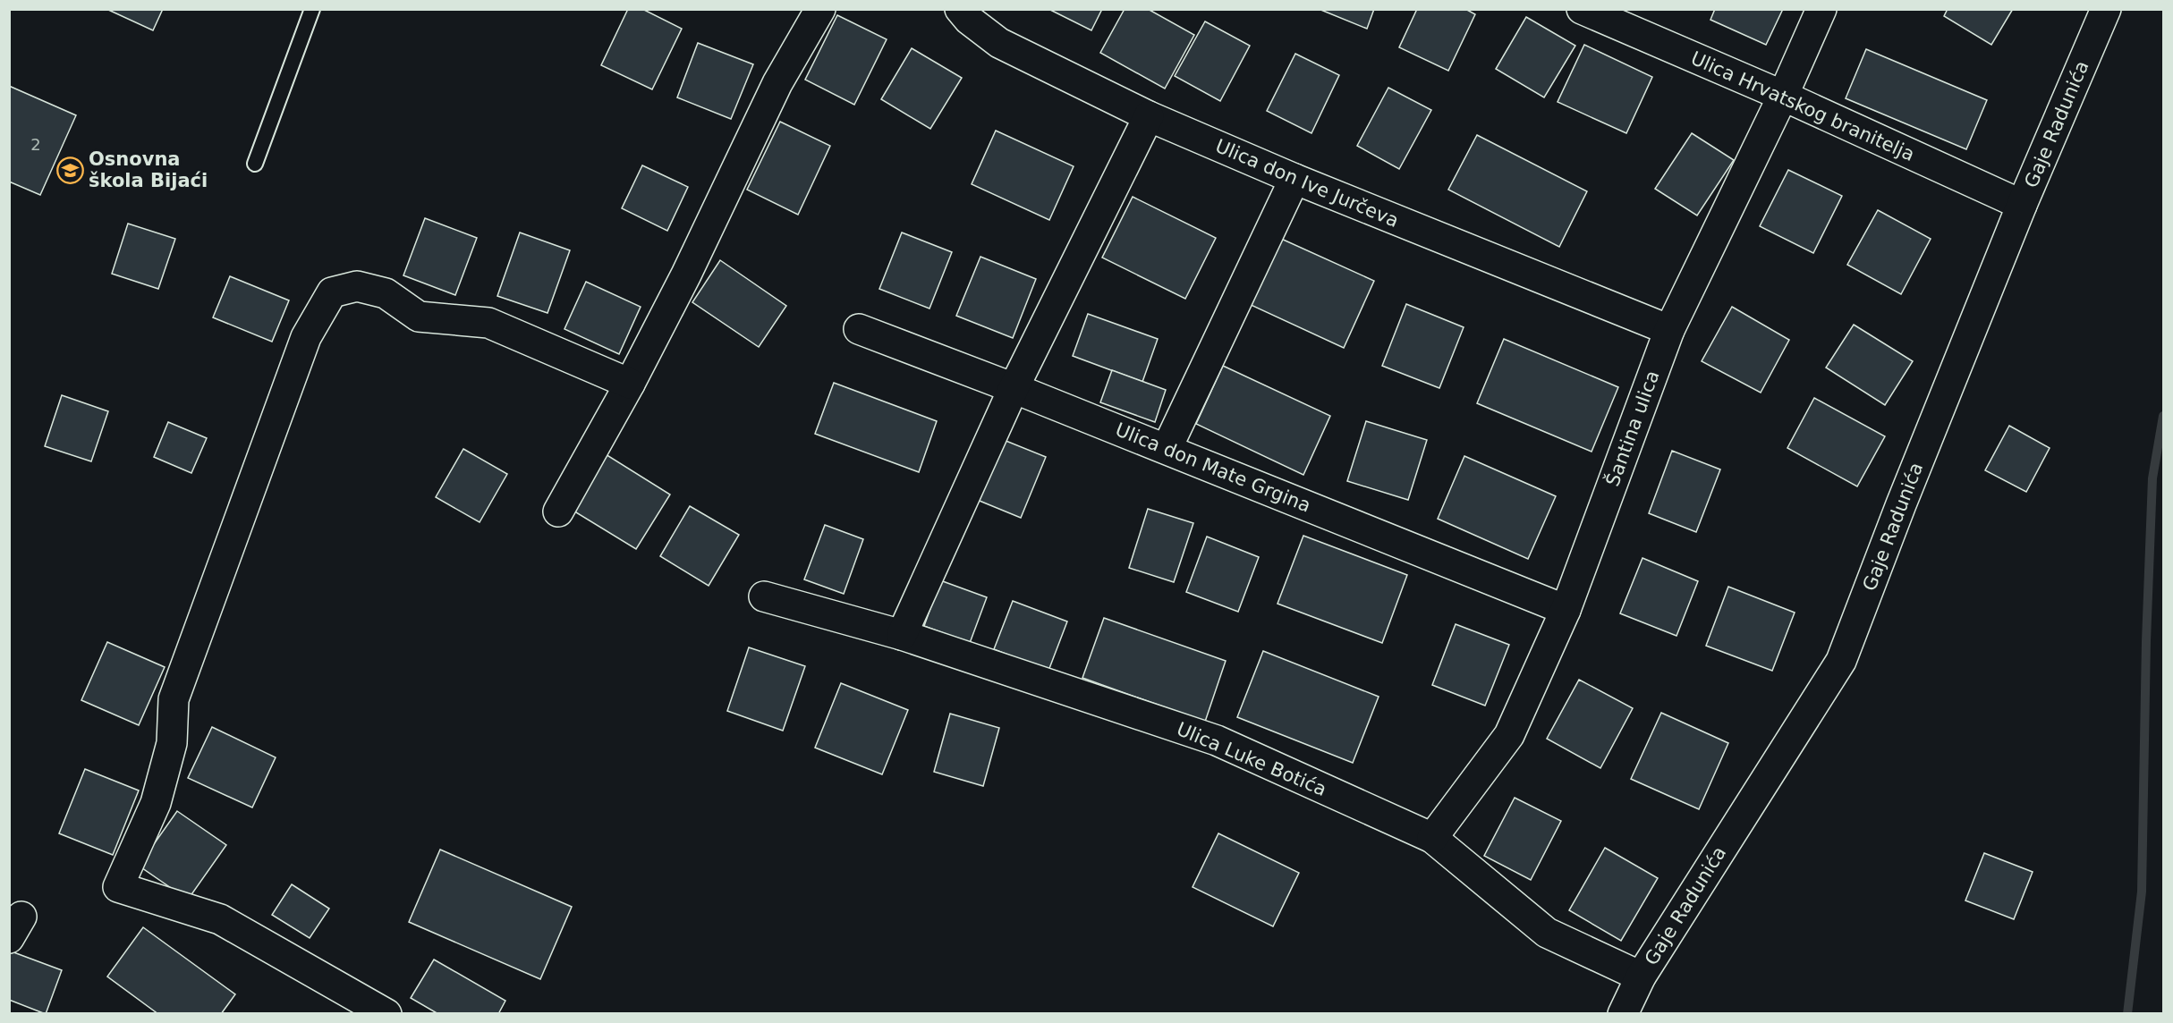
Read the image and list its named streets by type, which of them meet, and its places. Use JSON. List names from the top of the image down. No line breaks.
{"streets":{"street":["Ulica Hrvatskog branitelja","Gaje Radunića","Ulica don Ive Jurčeva","Šantina ulica","Ulica don Mate Grgina","Ulica Luke Botića"]},"crossings":[["Ulica Hrvatskog branitelja","Gaje Radunića"],["Ulica Hrvatskog branitelja","Šantina ulica"],["Gaje Radunića","Ulica Luke Botića"],["Ulica don Ive Jurčeva","Šantina ulica"],["Šantina ulica","Ulica don Mate Grgina"],["Šantina ulica","Ulica Luke Botića"]],"places":{"school or university":["Osnovna škola Bijaći"]},"house_numbers":["2"]}
